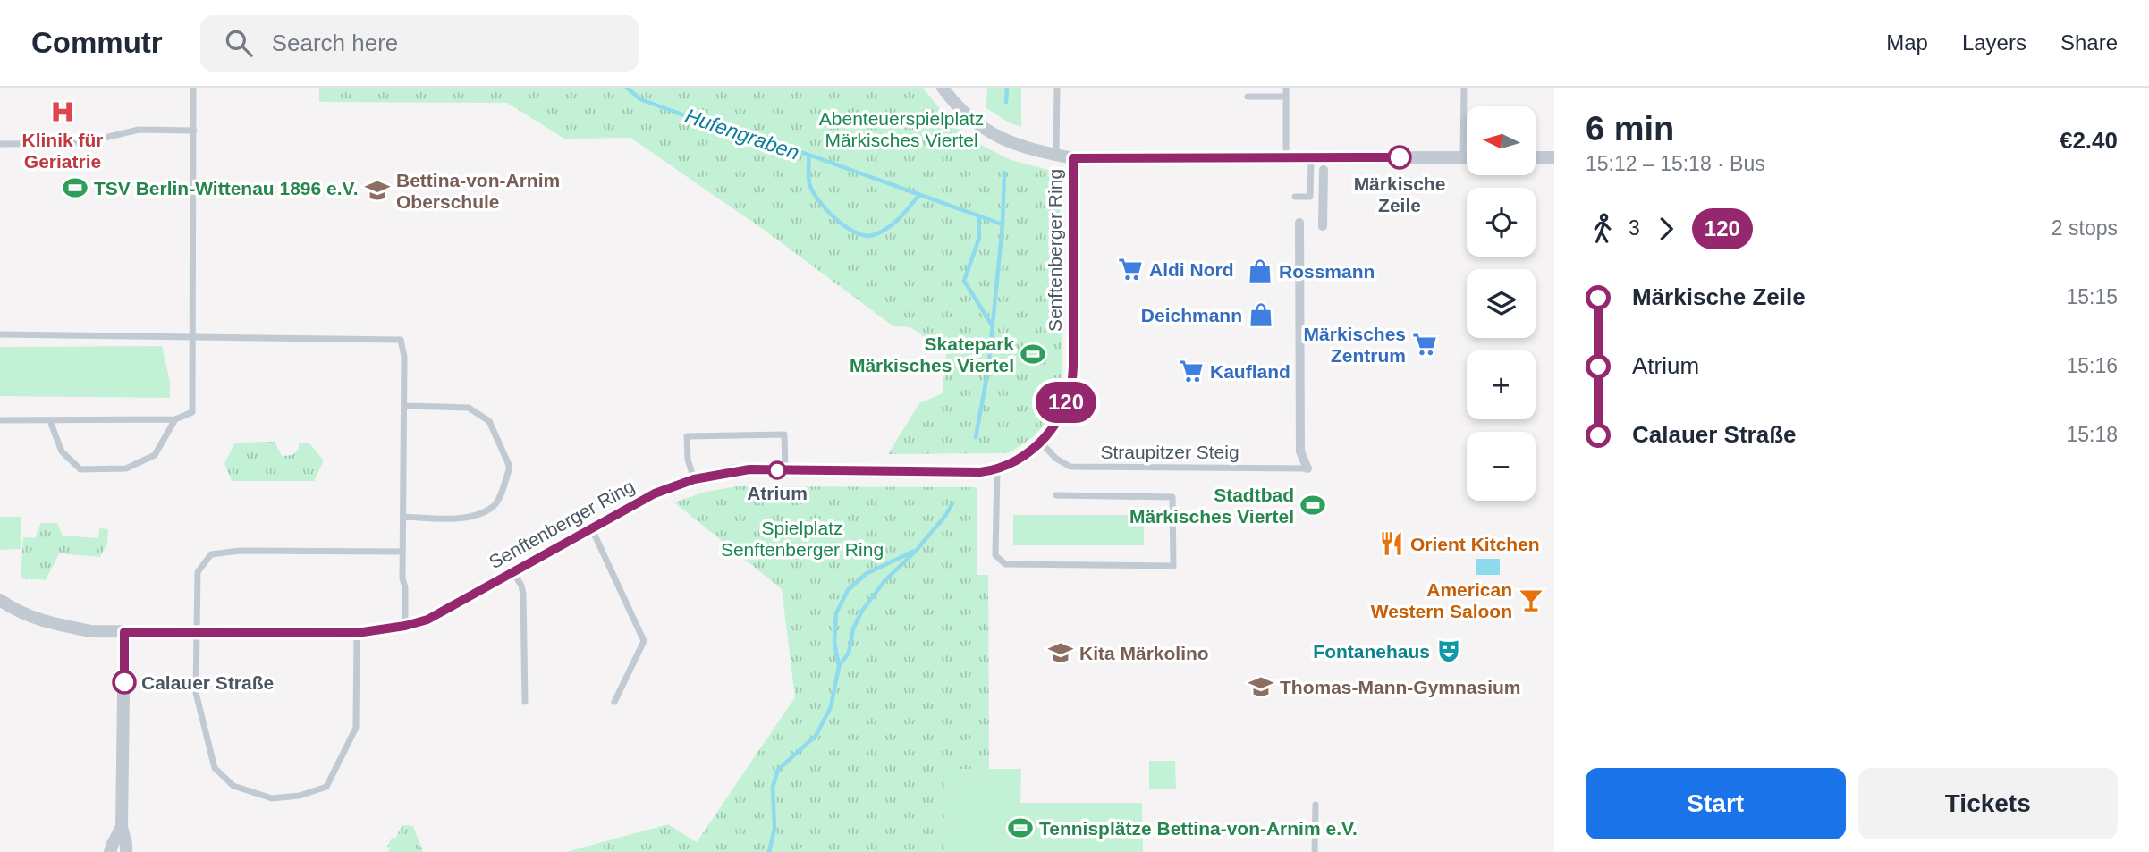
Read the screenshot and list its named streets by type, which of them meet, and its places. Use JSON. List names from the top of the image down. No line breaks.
{"streets":{"street":["Senftenberger Ring"],"lane":["Straupitzer Steig"]},"crossings":[["Senftenberger Ring","Straupitzer Steig"]],"water":["Hufengraben"],"parks":["Abenteuerspielplatz Märkisches Viertel","Spielplatz Senftenberger Ring"],"places":{"hospital":["Klinik für Geriatrie"],"other":["Märkische Zeile","Atrium","Calauer Straße"],"sports":["TSV Berlin-Wittenau 1896 e.V.","Skatepark Märkisches Viertel","Stadtbad Märkisches Viertel","Tennisplätze Bettina-von-Arnim e.V."],"school or university":["Bettina-von-Arnim Oberschule","Kita Märkolino","Thomas-Mann-Gymnasium"],"supermarket":["Aldi Nord","Märkisches Zentrum","Kaufland"],"shop":["Rossmann","Deichmann"],"restaurant":["Orient Kitchen"],"bar":["American Western Saloon"],"theatre":["Fontanehaus"]},"lines":["bus line 120"],"north":"left","page":{"header":"Commutr","search":"Search here","nav":["Map","Layers","Share"],"on_map":"120","heading":["6 min","15:12 – 15:18 · Bus","€2.40"],"map_buttons":["+","−"],"legs":["3","120","2 stops"],"list":[{"name":"Märkische Zeile","value":"15:15"},{"name":"Atrium","value":"15:16"},{"name":"Calauer Straße","value":"15:18"}],"buttons":["Start","Tickets"]}}
